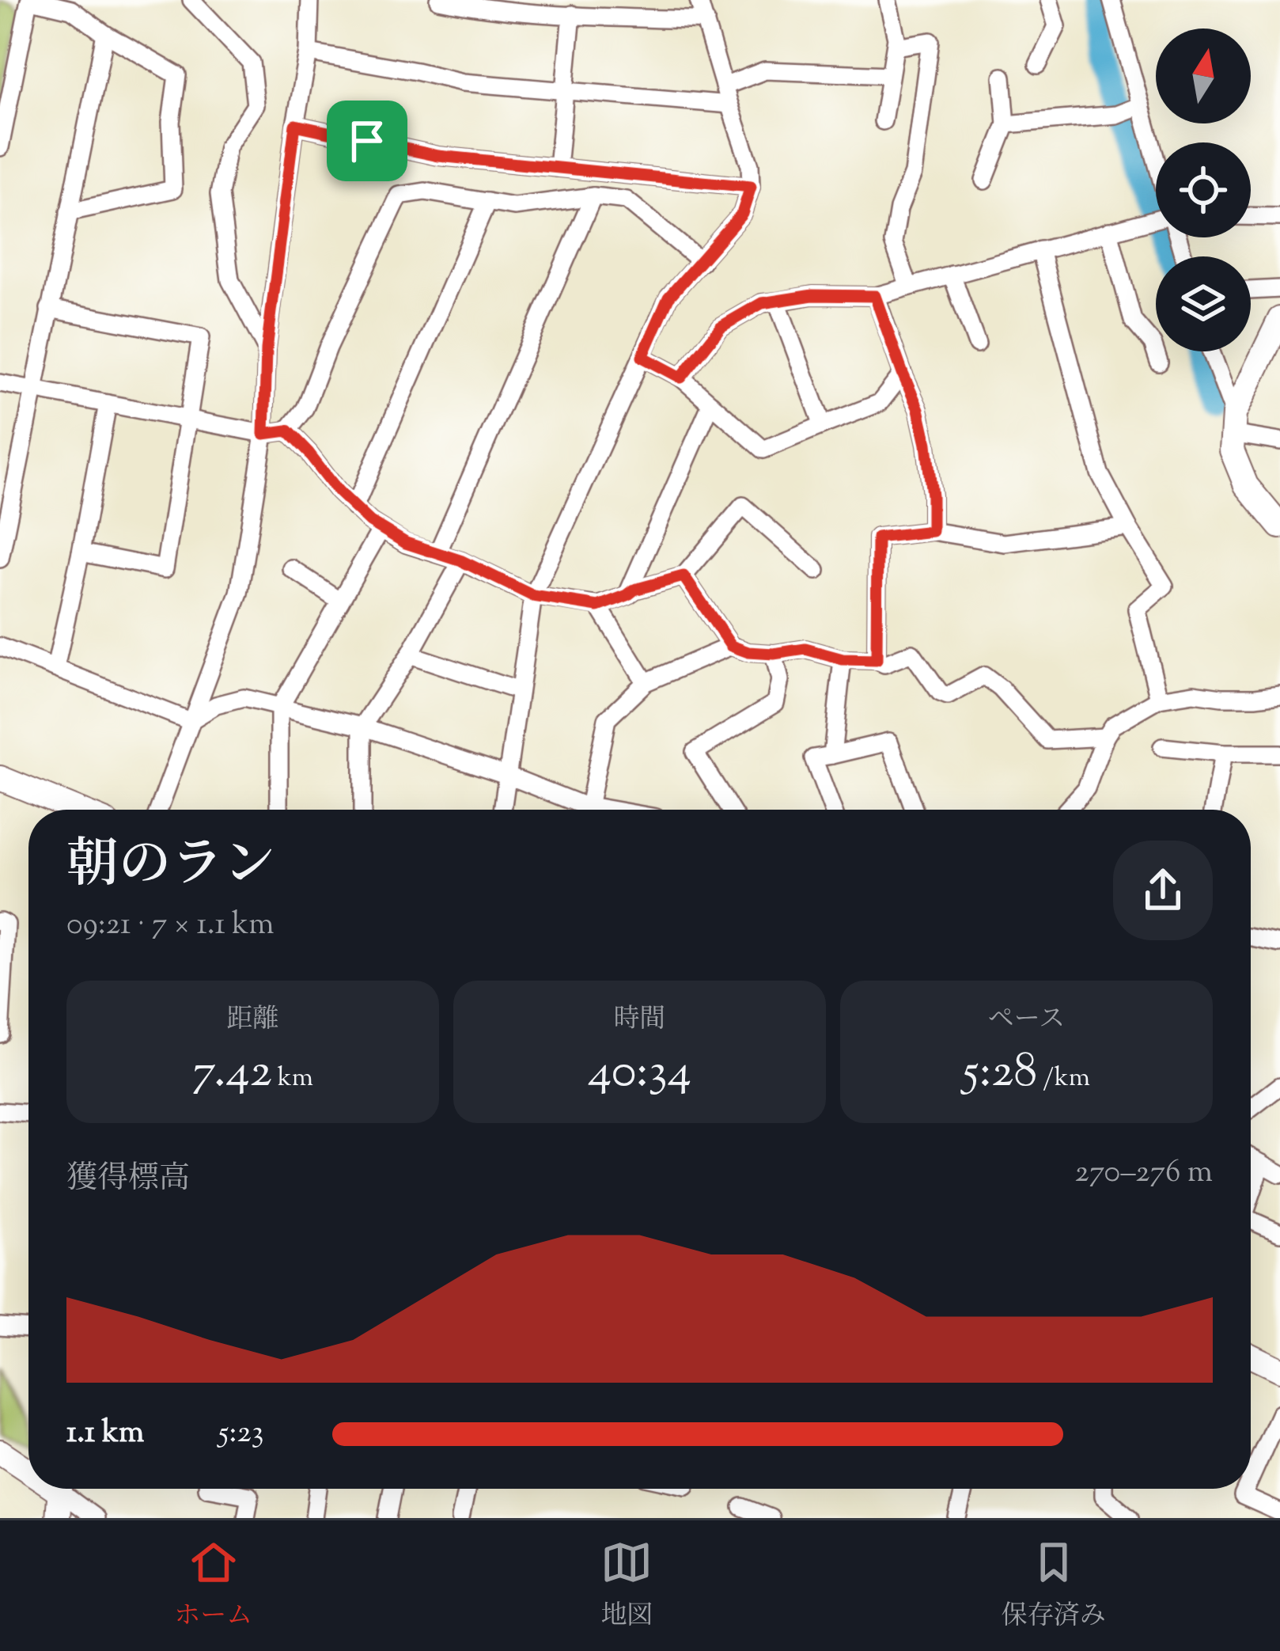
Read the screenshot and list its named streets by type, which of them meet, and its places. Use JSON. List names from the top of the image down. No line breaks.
{"north":"top","page":{"heading":["朝のラン","09:21 · 7 × 1.1 km"],"stats":[["距離","7.42 km"],["時間","40:34"],["ペース","5:28 /km"]],"chart":["獲得標高","270–276 m"],"list":[{"name":"1.1 km","note":"5:23"}],"tabs":["ホーム","地図","保存済み"]}}
